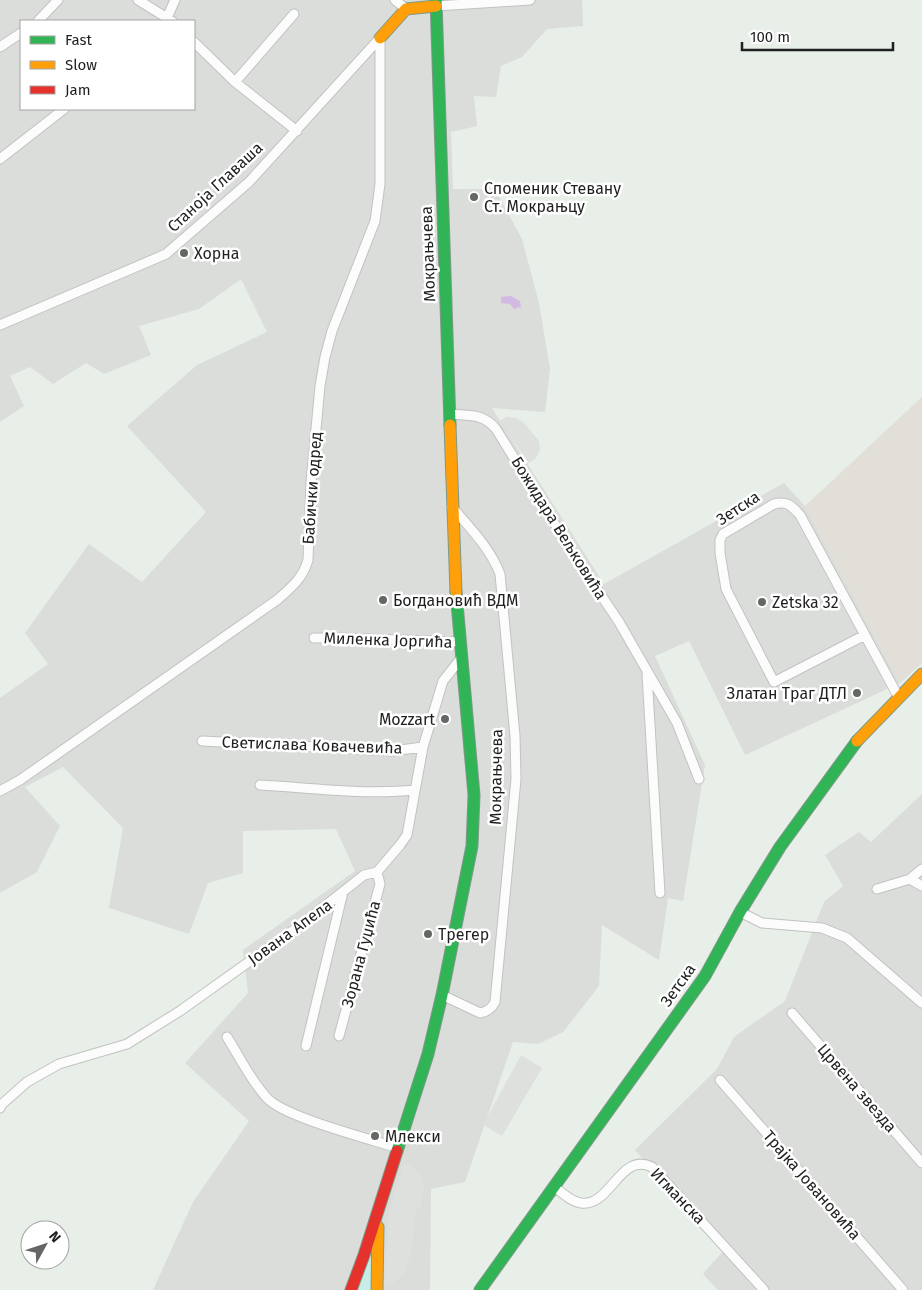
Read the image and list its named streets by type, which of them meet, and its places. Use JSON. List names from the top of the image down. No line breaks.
{"streets":{"street":["Станоја Главаша","Мокрањчева","Бабички одред","Зетска","Божидара Вељковића","Миленка Јоргића","Светислава Ковачевића","Јована Апела","Зорана Гуџића","Црвена звезда","Трајка Јовановића","Игманска"]},"crossings":[["Станоја Главаша","Бабички одред"],["Мокрањчева","Божидара Вељковића"],["Мокрањчева","Миленка Јоргића"],["Мокрањчева","Јована Апела"],["Зетска","Игманска"],["Светислава Ковачевића","Јована Апела"],["Јована Апела","Зорана Гуџића"]],"places":["Споменик Стевану Ст. Мокрањцу","Хорна","Богдановић ВДМ","Zetska 32","Златан Траг ДТЛ","Mozzart","Трегер","Млекси"],"legend":["Fast","Slow","Jam"],"scale_bar":"100 m","north":"top right"}
